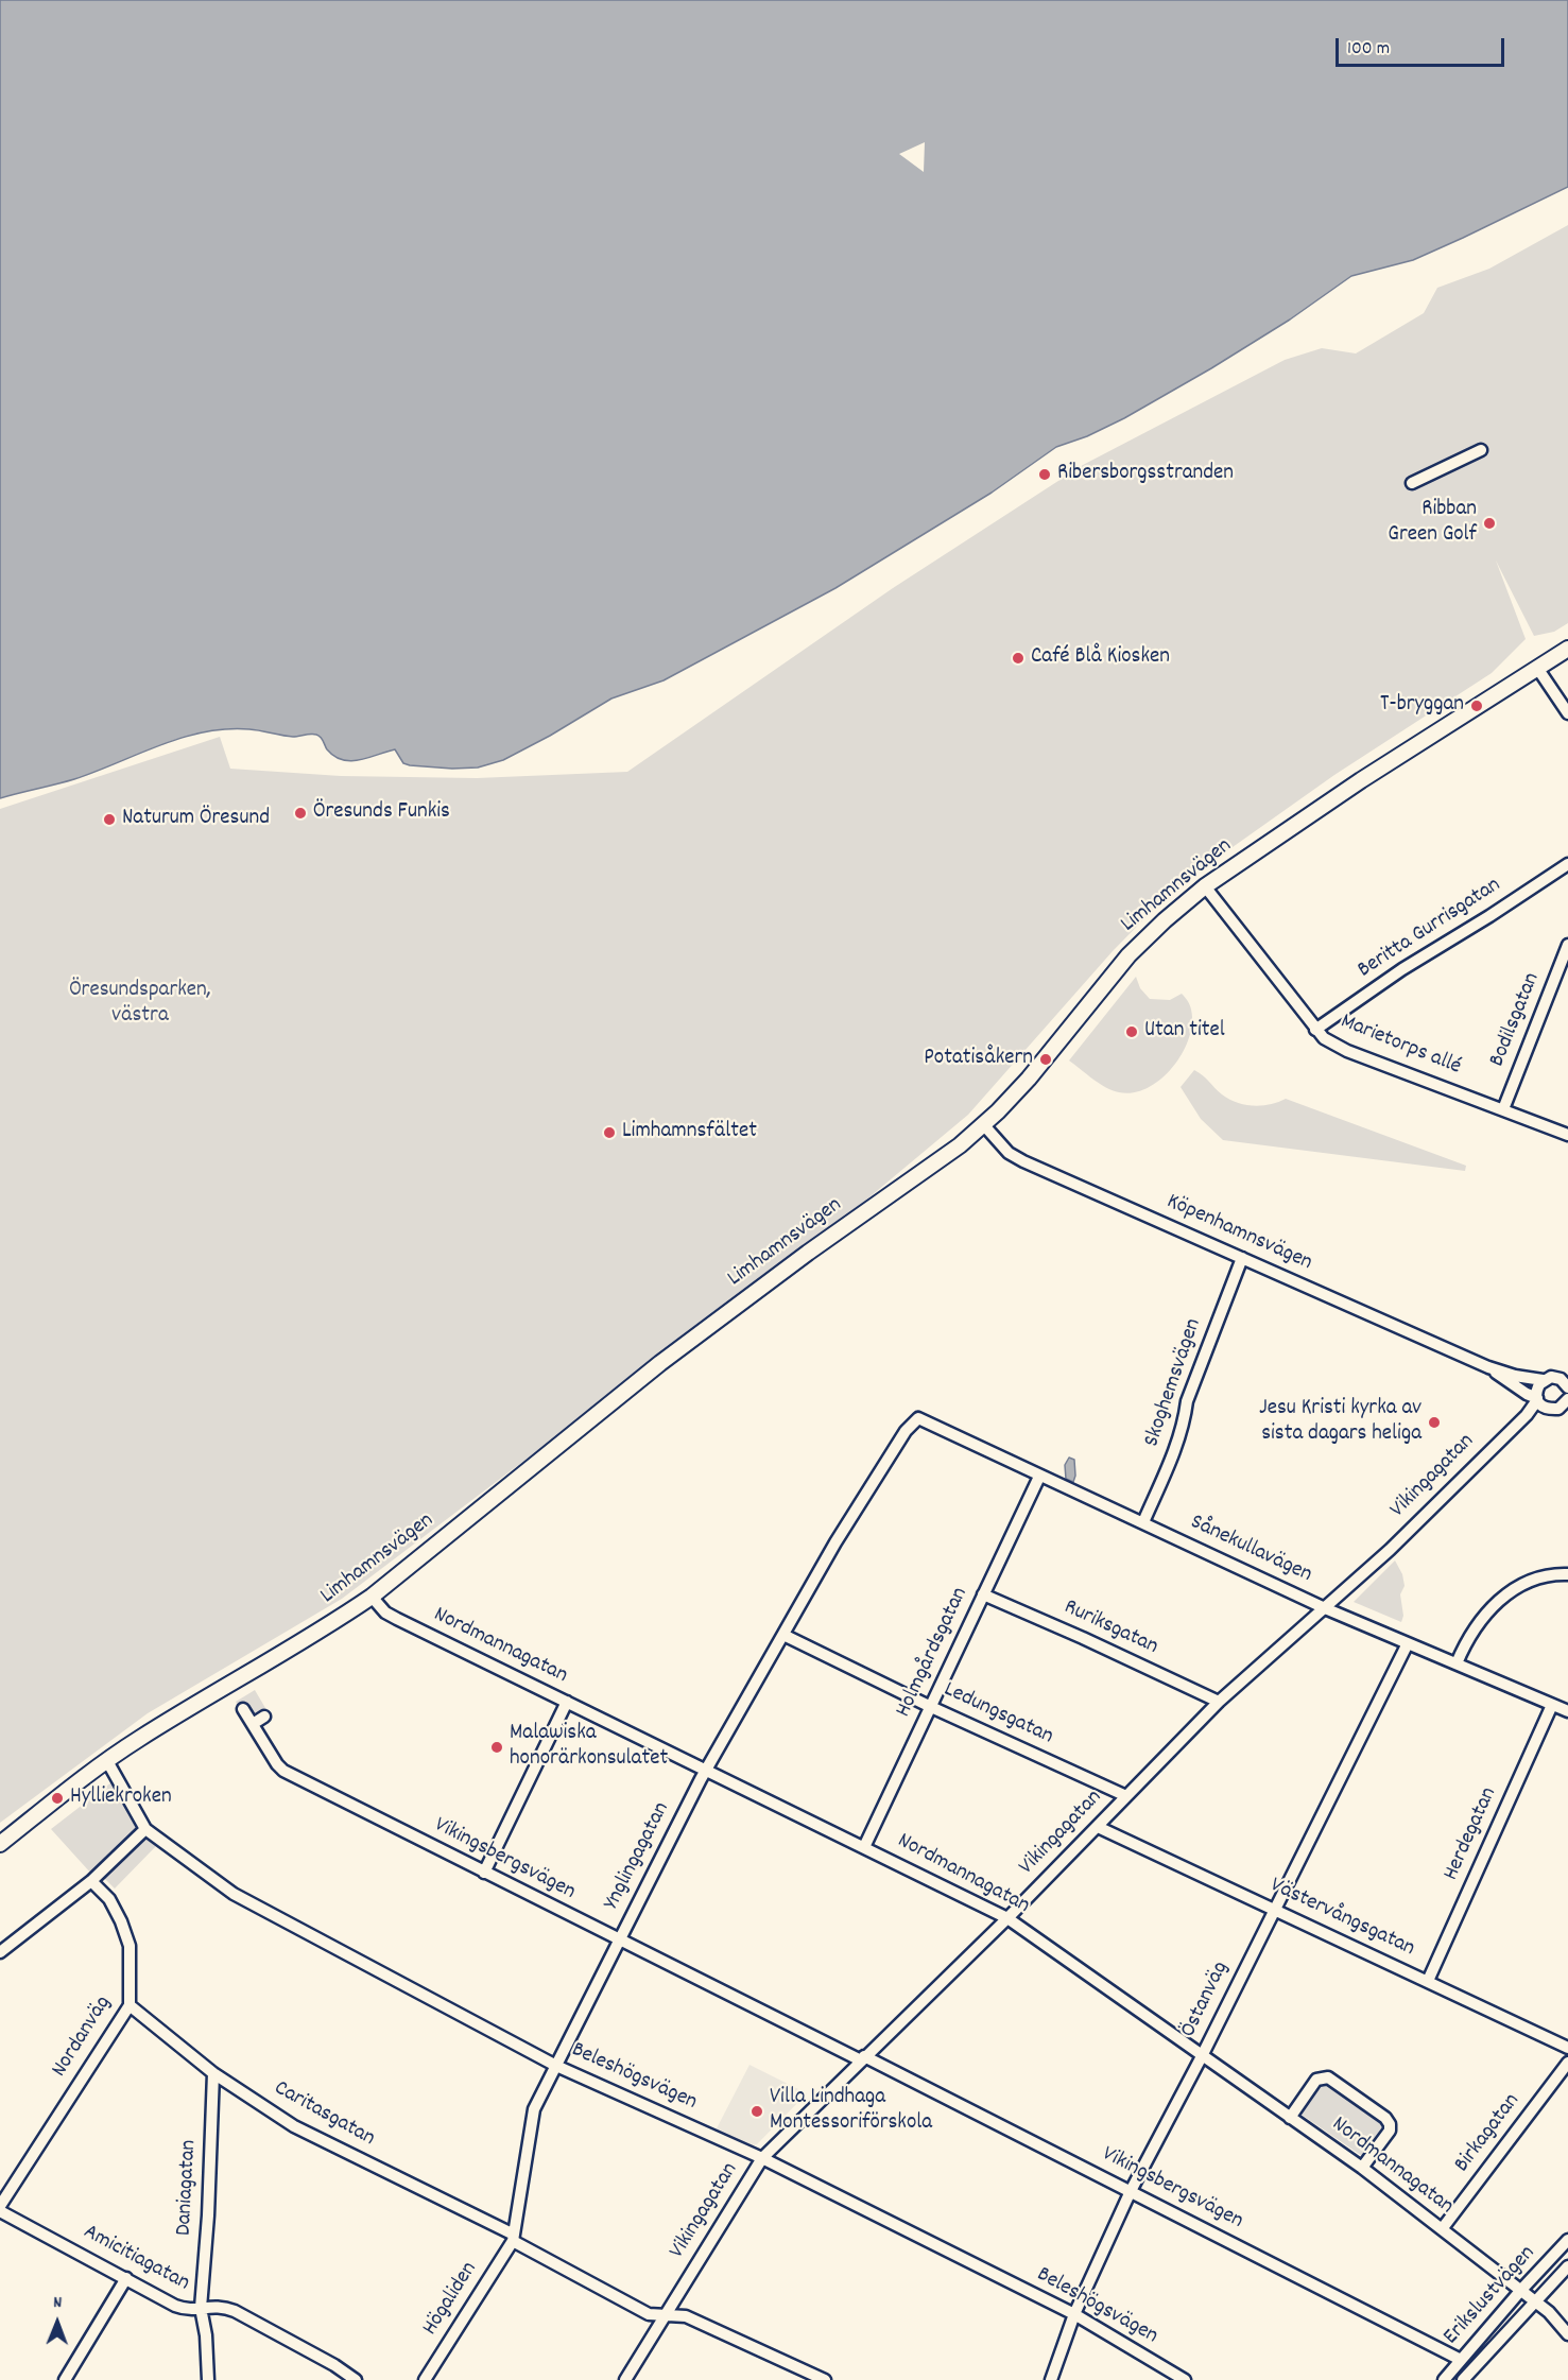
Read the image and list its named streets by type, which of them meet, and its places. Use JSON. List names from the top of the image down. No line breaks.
{"streets":{"main road":["Limhamnsvägen"],"street":["Beritta Gurrisgatan","Bodilsgatan","Marietorps allé","Köpenhamnsvägen","Skoghemsvägen","Vikingagatan","Sånekullavägen","Ruriksgatan","Nordmannagatan","Holmgårdsgatan","Ledungsgatan","Herdegatan","Ynglingagatan","Vikingsbergsvägen","Västervångsgatan","Östanväg","Nordanväg","Beleshögsvägen","Caritasgatan","Birkagatan","Daniagatan","Amicitiagatan","Erikslustvägen","Högaliden"]},"crossings":[["Limhamnsvägen","Marietorps allé"],["Limhamnsvägen","Köpenhamnsvägen"],["Limhamnsvägen","Nordmannagatan"],["Limhamnsvägen","Beleshögsvägen"],["Beritta Gurrisgatan","Marietorps allé"],["Bodilsgatan","Marietorps allé"],["Köpenhamnsvägen","Skoghemsvägen"],["Köpenhamnsvägen","Vikingagatan"],["Skoghemsvägen","Sånekullavägen"],["Vikingagatan","Sånekullavägen"],["Vikingagatan","Ruriksgatan"],["Vikingagatan","Nordmannagatan"],["Vikingagatan","Ledungsgatan"],["Vikingagatan","Vikingsbergsvägen"],["Vikingagatan","Västervångsgatan"],["Vikingagatan","Beleshögsvägen"],["Vikingagatan","Caritasgatan"],["Sånekullavägen","Holmgårdsgatan"],["Sånekullavägen","Herdegatan"],["Sånekullavägen","Ynglingagatan"],["Sånekullavägen","Östanväg"],["Ruriksgatan","Holmgårdsgatan"],["Nordmannagatan","Holmgårdsgatan"],["Nordmannagatan","Ynglingagatan"],["Nordmannagatan","Östanväg"],["Nordmannagatan","Birkagatan"],["Nordmannagatan","Erikslustvägen"],["Holmgårdsgatan","Ledungsgatan"],["Ledungsgatan","Ynglingagatan"],["Herdegatan","Västervångsgatan"],["Ynglingagatan","Vikingsbergsvägen"],["Ynglingagatan","Beleshögsvägen"],["Ynglingagatan","Caritasgatan"],["Ynglingagatan","Högaliden"],["Vikingsbergsvägen","Östanväg"],["Vikingsbergsvägen","Erikslustvägen"],["Västervångsgatan","Östanväg"],["Östanväg","Beleshögsvägen"],["Nordanväg","Caritasgatan"],["Caritasgatan","Daniagatan"],["Caritasgatan","Högaliden"],["Daniagatan","Amicitiagatan"]],"parks":["Öresundsparken, västra"],"places":["Ribersborgsstranden","Ribban Green Golf","Café Blå Kiosken","T-bryggan","Öresunds Funkis","Naturum Öresund","Utan titel","Potatisåkern","Limhamnsfältet","Jesu Kristi kyrka av sista dagars heliga","Malawiska honorärkonsulatet","Hylliekroken","Villa Lindhaga Montessoriförskola"],"scale_bar":"100 m","north":"top"}
